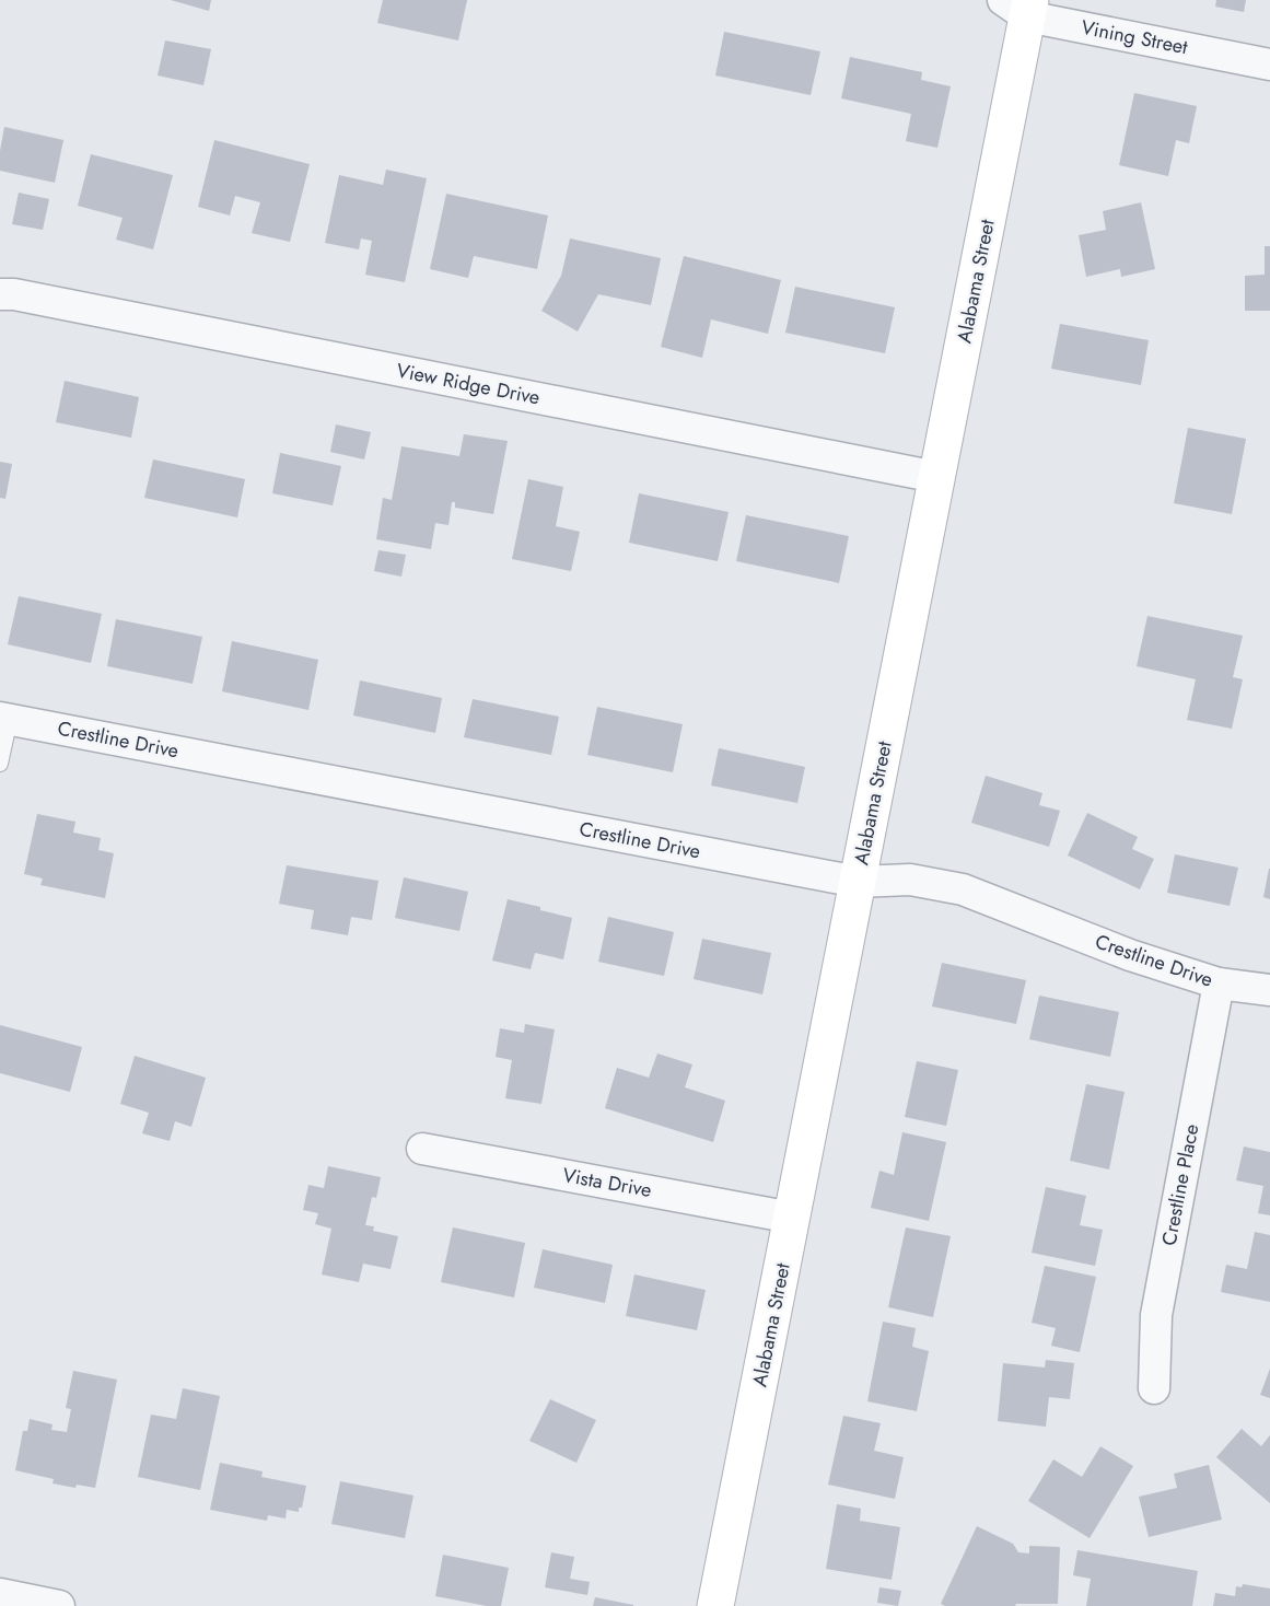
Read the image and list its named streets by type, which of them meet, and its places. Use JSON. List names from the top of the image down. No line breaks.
{"streets":{"main road":["Alabama Street"],"street":["Vining Street","View Ridge Drive","Crestline Drive","Vista Drive","Crestline Place"]},"crossings":[["Vining Street","Alabama Street"],["Alabama Street","View Ridge Drive"],["Alabama Street","Crestline Drive"],["Alabama Street","Vista Drive"],["Crestline Drive","Crestline Place"]]}
